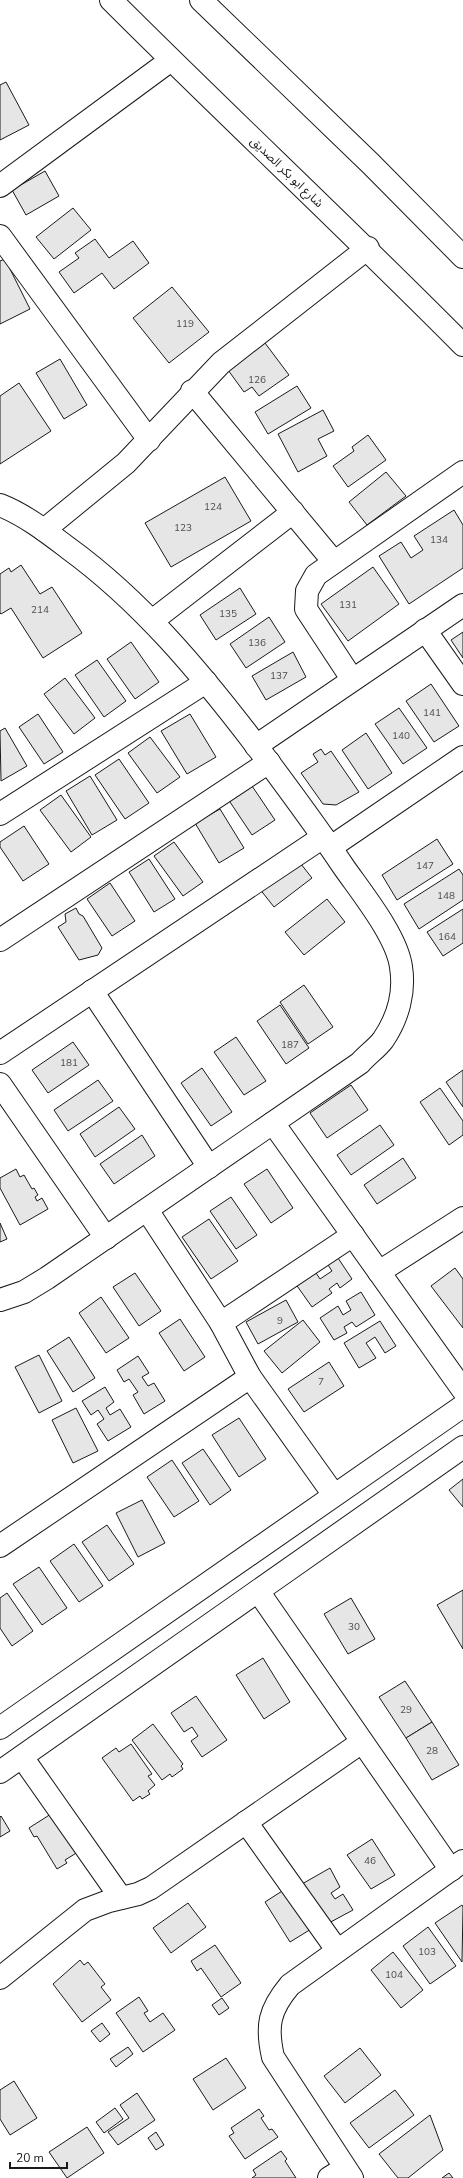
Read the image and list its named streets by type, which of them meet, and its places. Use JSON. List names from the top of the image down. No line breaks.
{"streets":{"street":["شارع ابو بكر الصديق"]},"house_numbers":["119","126","124","123","134","131","214","135","136","137","141","140","147","148","164","187","181","9","7","30","29","28","46","103","104"],"scale_bar":"20 m"}
